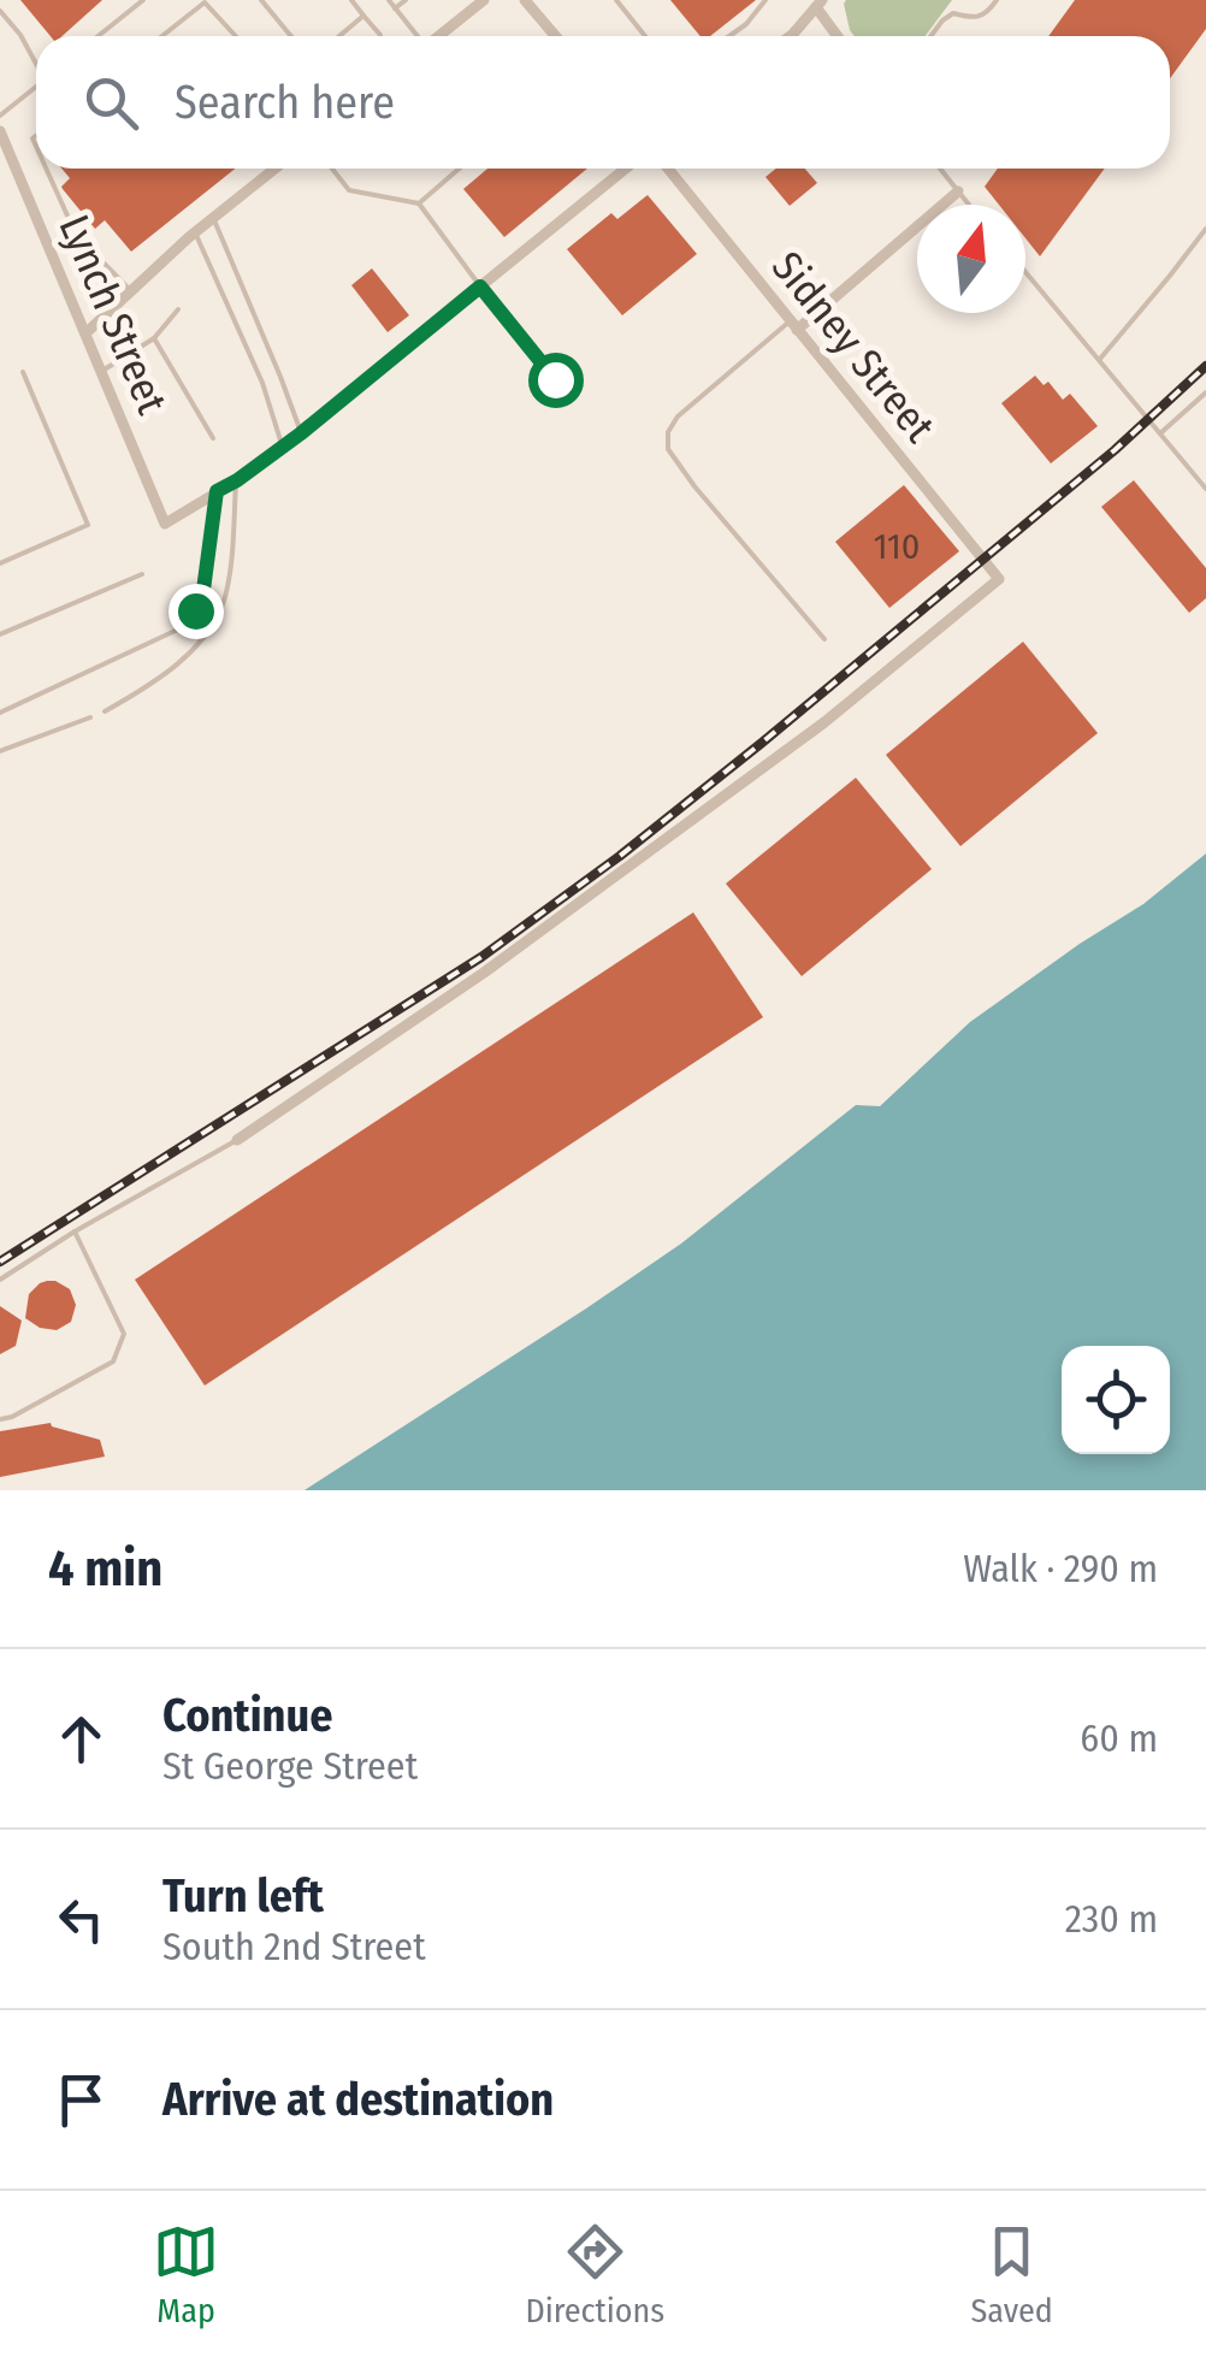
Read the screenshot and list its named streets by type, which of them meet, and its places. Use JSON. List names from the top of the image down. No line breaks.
{"streets":{"street":["Lynch Street","Sidney Street"]},"house_numbers":["110"],"north":"top","page":{"search":"Search here","heading":["4 min","Walk · 290 m"],"list":[["Continue","St George Street","60 m"],["Turn left","South 2nd Street","230 m"],"Arrive at destination"],"nav":["Map","Directions","Saved"]}}
